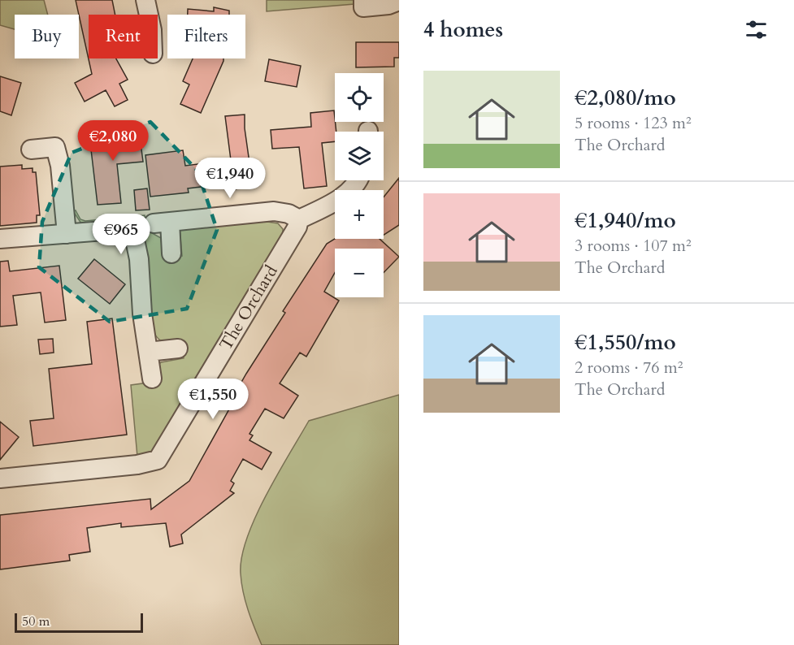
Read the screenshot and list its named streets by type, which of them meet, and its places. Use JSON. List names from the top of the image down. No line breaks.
{"streets":{"street":["The Orchard"]},"scale_bar":"50 m","page":{"heading":"4 homes","chip":["Buy","Rent","Filters"],"list":[{"name":"€2,080/mo","note":"5 rooms · 123 m² · The Orchard"},{"name":"€1,940/mo","note":"3 rooms · 107 m² · The Orchard"},{"name":"€1,550/mo","note":"2 rooms · 76 m² · The Orchard"}],"map_buttons":["+","−"],"price":["€2,080","€1,940","€965","€1,550"],"scale":"50 m"}}
